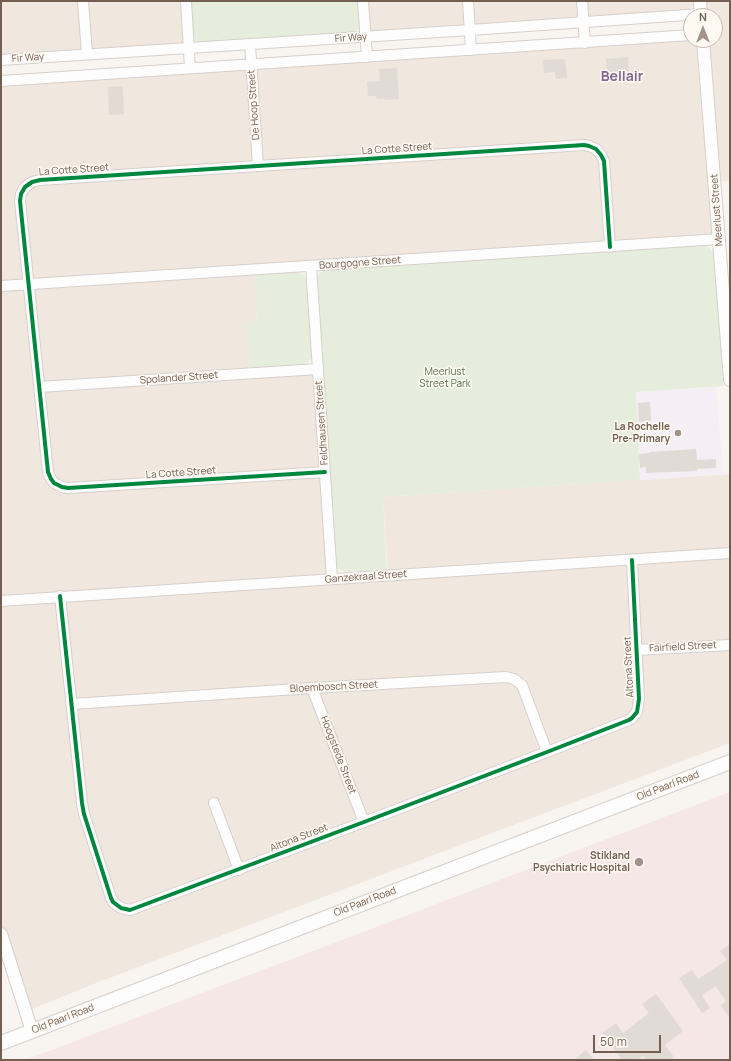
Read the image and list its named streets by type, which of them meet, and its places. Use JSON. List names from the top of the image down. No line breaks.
{"streets":{"main road":["Old Paarl Road"],"street":["Fir Way","De Hoop Street","La Cotte Street","Meerlust Street","Bourgogne Street","Spolander Street","Feldhausen Street","Ganzekraal Street","Fairfield Street","Altona Street","Bloembosch Street","Hoogstede Street"]},"crossings":[["Fir Way","De Hoop Street"],["De Hoop Street","La Cotte Street"],["La Cotte Street","Bourgogne Street"],["La Cotte Street","Spolander Street"],["La Cotte Street","Feldhausen Street"],["Meerlust Street","Bourgogne Street"],["Bourgogne Street","Feldhausen Street"],["Spolander Street","Feldhausen Street"],["Feldhausen Street","Ganzekraal Street"],["Ganzekraal Street","Altona Street"],["Fairfield Street","Altona Street"],["Altona Street","Bloembosch Street"],["Altona Street","Hoogstede Street"],["Bloembosch Street","Hoogstede Street"]],"districts":["Bellair"],"parks":["Meerlust Street Park"],"places":["La Rochelle Pre-Primary","Stikland Psychiatric Hospital"],"scale_bar":"50 m","north":"top"}
